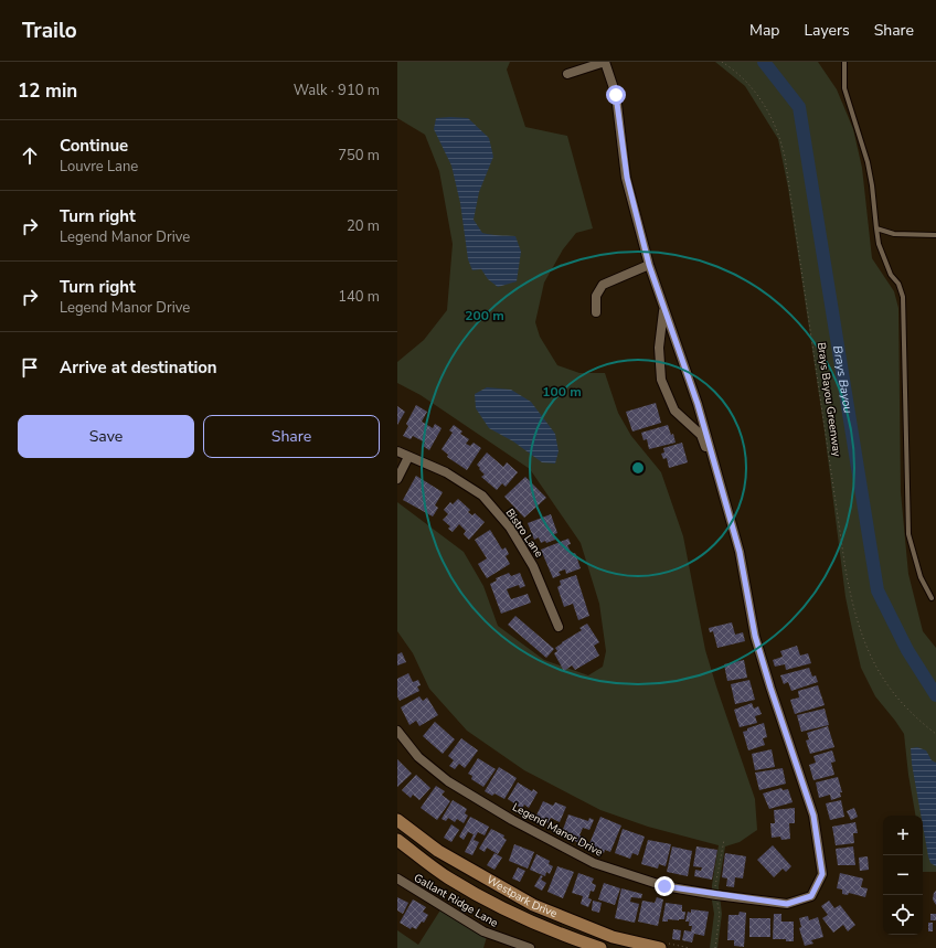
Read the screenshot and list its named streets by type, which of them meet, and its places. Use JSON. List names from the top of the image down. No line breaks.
{"streets":{"main road":["Westpark Drive"],"street":["Bistro Lane","Legend Manor Drive","Gallant Ridge Lane"],"path":["Brays Bayou Greenway"]},"water":["Brays Bayou"],"page":{"header":"Trailo","nav":["Map","Layers","Share"],"heading":["12 min","Walk · 910 m"],"list":[["Continue","Louvre Lane","750 m"],["Turn right","Legend Manor Drive","20 m"],["Turn right","Legend Manor Drive","140 m"],"Arrive at destination"],"buttons":["Save","Share"],"map_buttons":["+","−"]},"rings":["200 m","100 m"]}
